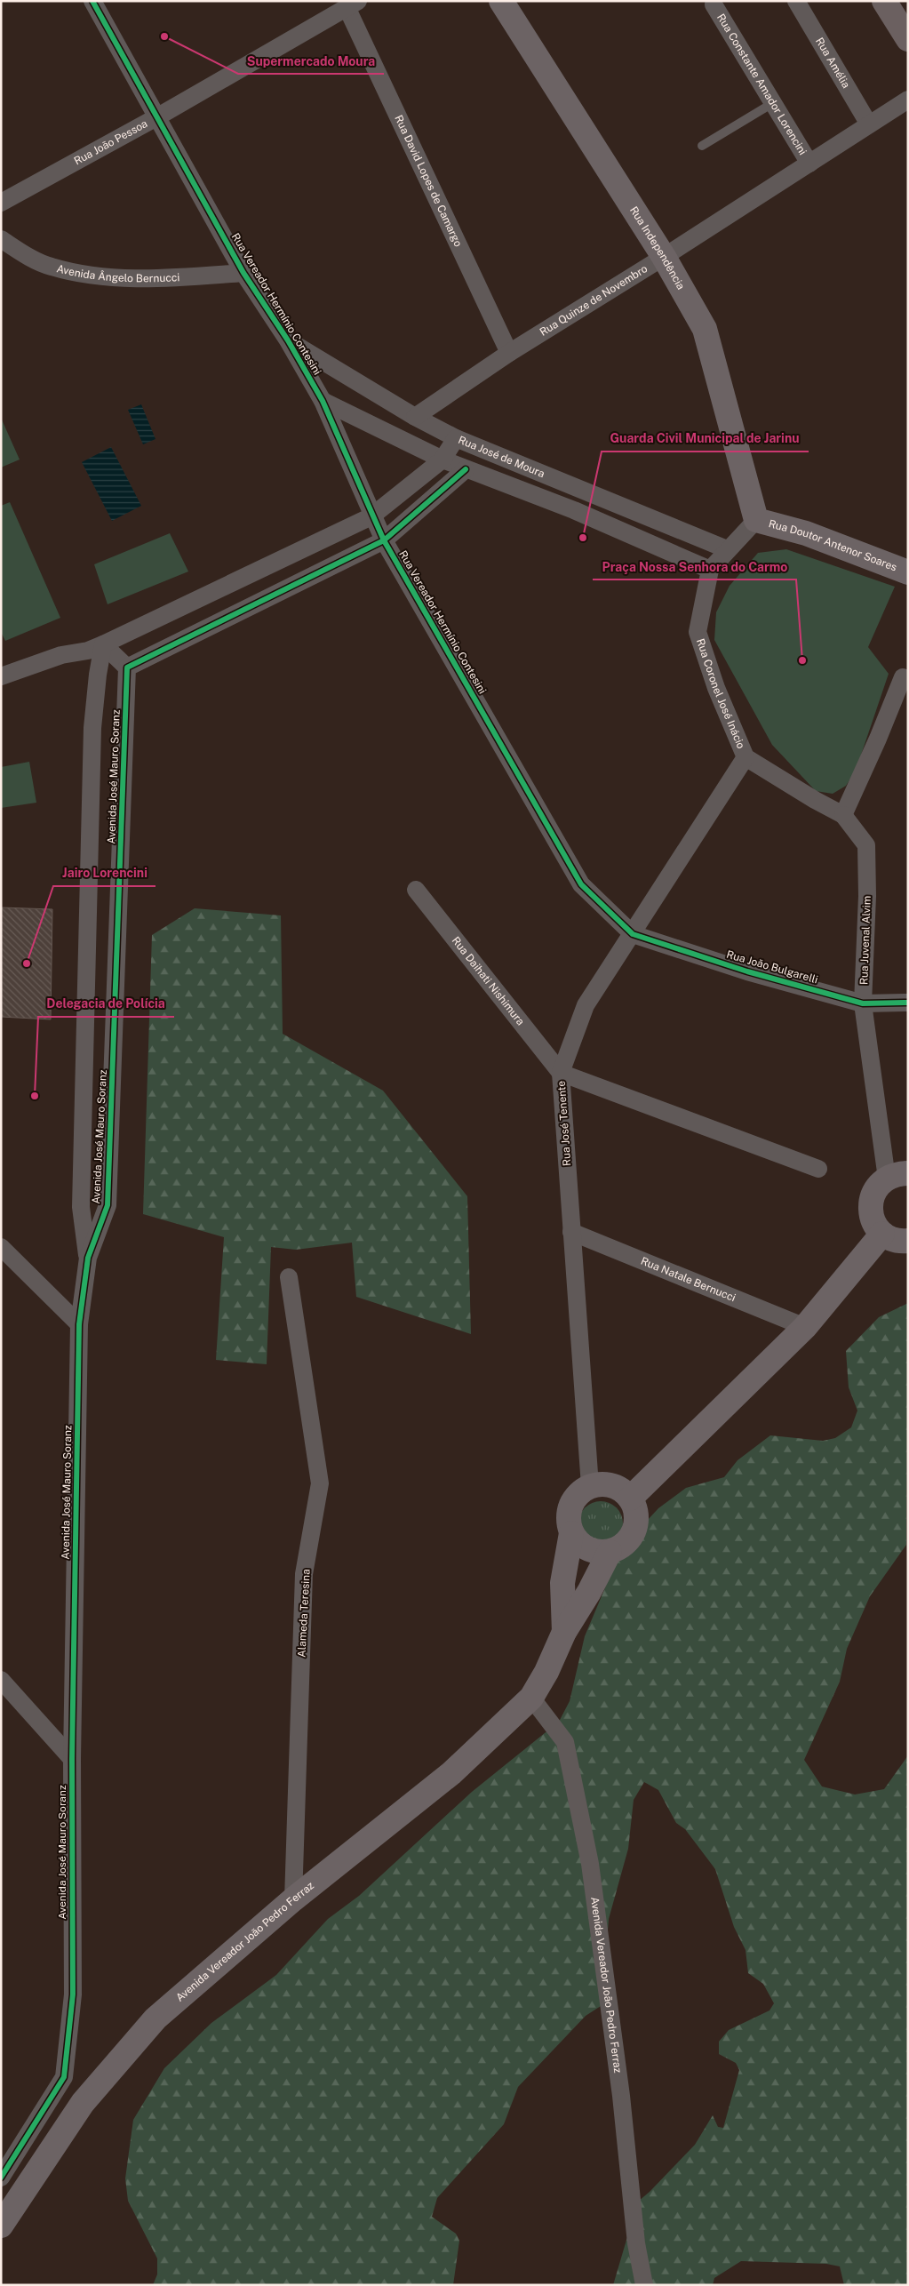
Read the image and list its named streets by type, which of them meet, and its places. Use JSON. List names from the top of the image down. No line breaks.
{"streets":{"main road":["Rua Independência","Rua Doutor Antenor Soares","Avenida Vereador João Pedro Ferraz"],"street":["Rua Amélia","Rua Constante Amador Lorencini","Rua João Pessoa","Rua David Lopes de Camargo","Avenida Ângelo Bernucci","Rua Quinze de Novembro","Rua Vereador Hermínio Contesini","Rua José de Moura","Rua Coronel José Inácio","Avenida José Mauro Soranz","Rua Juvenal Alvim","Rua João Bulgarelli","Rua Daihati Nishimura","Rua José Tenente","Rua Natale Bernucci","Alameda Teresina"]},"crossings":[["Rua Amélia","Rua Quinze de Novembro"],["Rua Constante Amador Lorencini","Rua Quinze de Novembro"],["Rua João Pessoa","Rua David Lopes de Camargo"],["Rua João Pessoa","Rua Vereador Hermínio Contesini"],["Rua David Lopes de Camargo","Rua Quinze de Novembro"],["Rua Independência","Rua Quinze de Novembro"],["Rua Independência","Rua Doutor Antenor Soares"],["Rua Independência","Rua Coronel José Inácio"],["Avenida Ângelo Bernucci","Rua Vereador Hermínio Contesini"],["Rua Quinze de Novembro","Rua José de Moura"],["Rua Vereador Hermínio Contesini","Rua José de Moura"],["Rua Vereador Hermínio Contesini","Rua João Bulgarelli"],["Rua Vereador Hermínio Contesini","Rua José Tenente"],["Rua José de Moura","Rua Coronel José Inácio"],["Rua Doutor Antenor Soares","Rua Coronel José Inácio"],["Rua Coronel José Inácio","Rua Juvenal Alvim"],["Rua Coronel José Inácio","Rua José Tenente"],["Rua Juvenal Alvim","Rua João Bulgarelli"],["Rua João Bulgarelli","Rua José Tenente"],["Rua Daihati Nishimura","Rua José Tenente"],["Rua José Tenente","Rua Natale Bernucci"],["Rua José Tenente","Avenida Vereador João Pedro Ferraz"],["Alameda Teresina","Avenida Vereador João Pedro Ferraz"]],"places":["Supermercado Moura","Guarda Civil Municipal de Jarinu","Praça Nossa Senhora do Carmo","Jairo Lorencini","Delegacia de Polícia"]}
